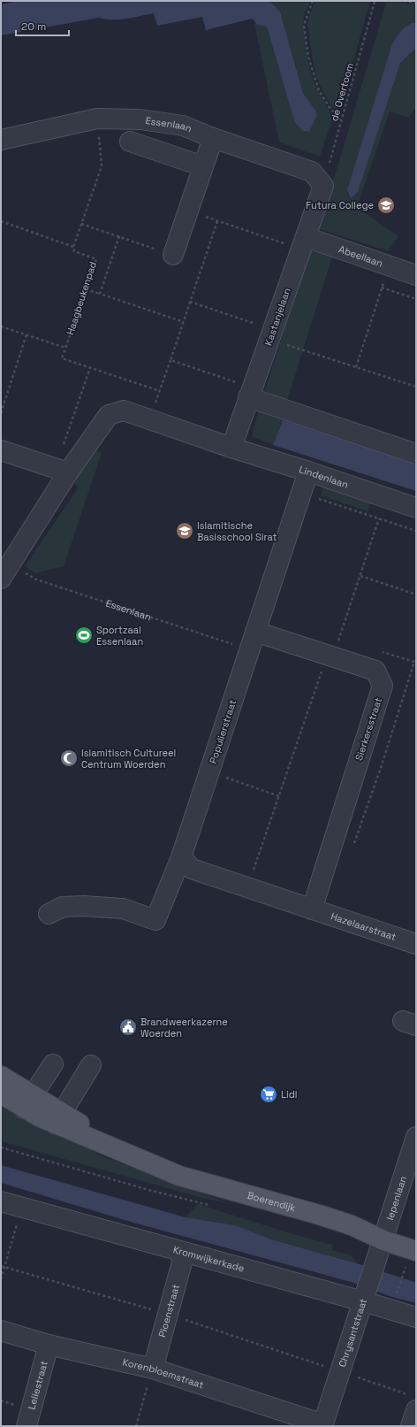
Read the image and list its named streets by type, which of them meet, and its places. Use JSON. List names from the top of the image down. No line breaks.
{"streets":{"main road":["Boerendijk"],"street":["Essenlaan","Abeellaan","Kastanjelaan","Lindenlaan","Sierkersstraat","Populierstraat","Hazelaarstraat","Iepenlaan","Kromwijkerkade","Pioenstraat","Chrysantstraat","Korenbloemstraat","Leliestraat"],"path":["de Overtoom","Haagbeukenpad"]},"crossings":[["de Overtoom","Essenlaan"],["de Overtoom","Kastanjelaan"],["Essenlaan","Kastanjelaan"],["Essenlaan","Populierstraat"],["Abeellaan","Kastanjelaan"],["Kastanjelaan","Lindenlaan"],["Lindenlaan","Populierstraat"],["Sierkersstraat","Populierstraat"],["Sierkersstraat","Hazelaarstraat"],["Iepenlaan","Boerendijk"],["Iepenlaan","Chrysantstraat"],["Boerendijk","Chrysantstraat"],["Kromwijkerkade","Pioenstraat"],["Kromwijkerkade","Chrysantstraat"],["Pioenstraat","Korenbloemstraat"],["Chrysantstraat","Korenbloemstraat"],["Korenbloemstraat","Leliestraat"]],"places":{"school or university":["Futura College","Islamitische Basisschool Sirat"],"sports":["Sportzaal Essenlaan"],"mosque":["Islamitisch Cultureel Centrum Woerden"],"public building":["Brandweerkazerne Woerden"],"supermarket":["Lidl"]},"scale_bar":"20 m"}
